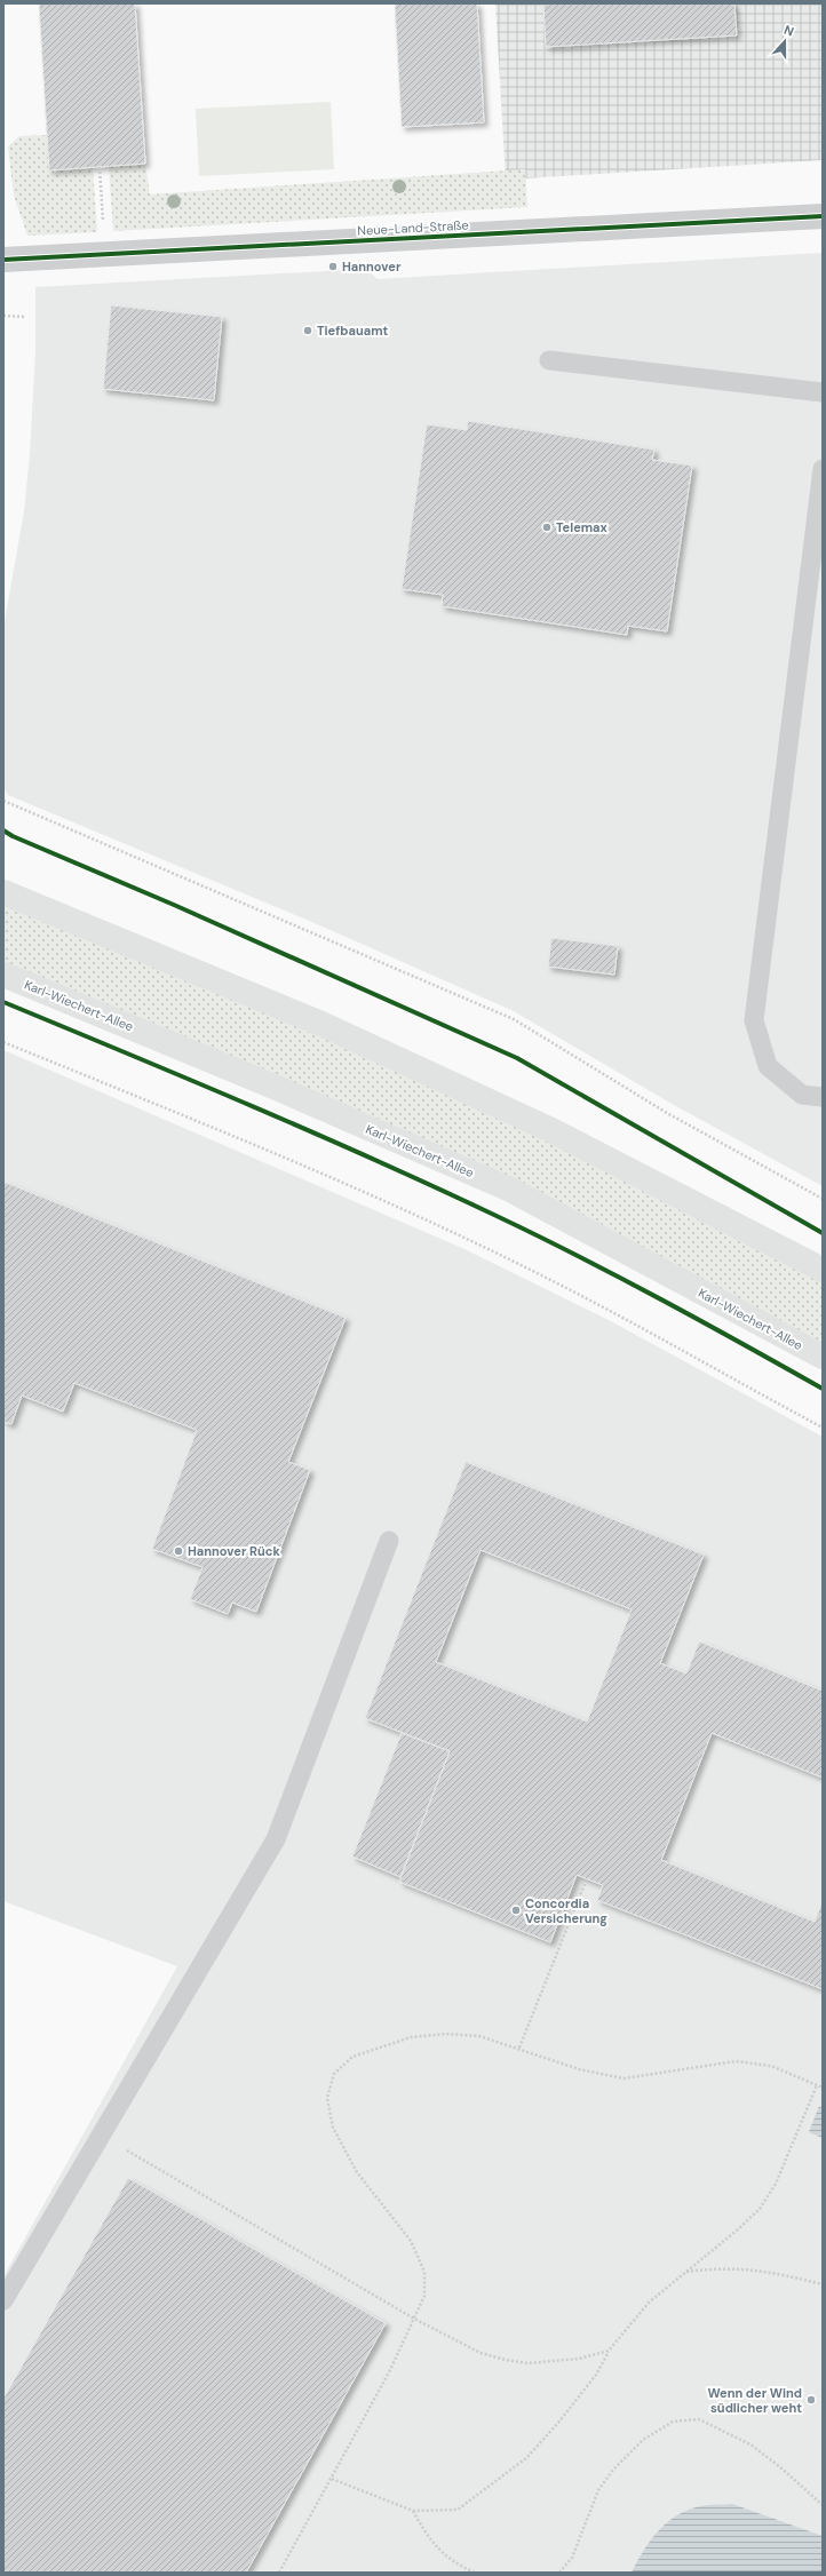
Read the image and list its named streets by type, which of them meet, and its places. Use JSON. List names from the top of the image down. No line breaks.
{"streets":{"main road":["Karl-Wiechert-Allee"],"street":["Neue-Land-Straße"]},"places":["Hannover","Tiefbauamt","Telemax","Hannover Rück","Concordia Versicherung","Wenn der Wind südlicher weht"],"north":"top"}
